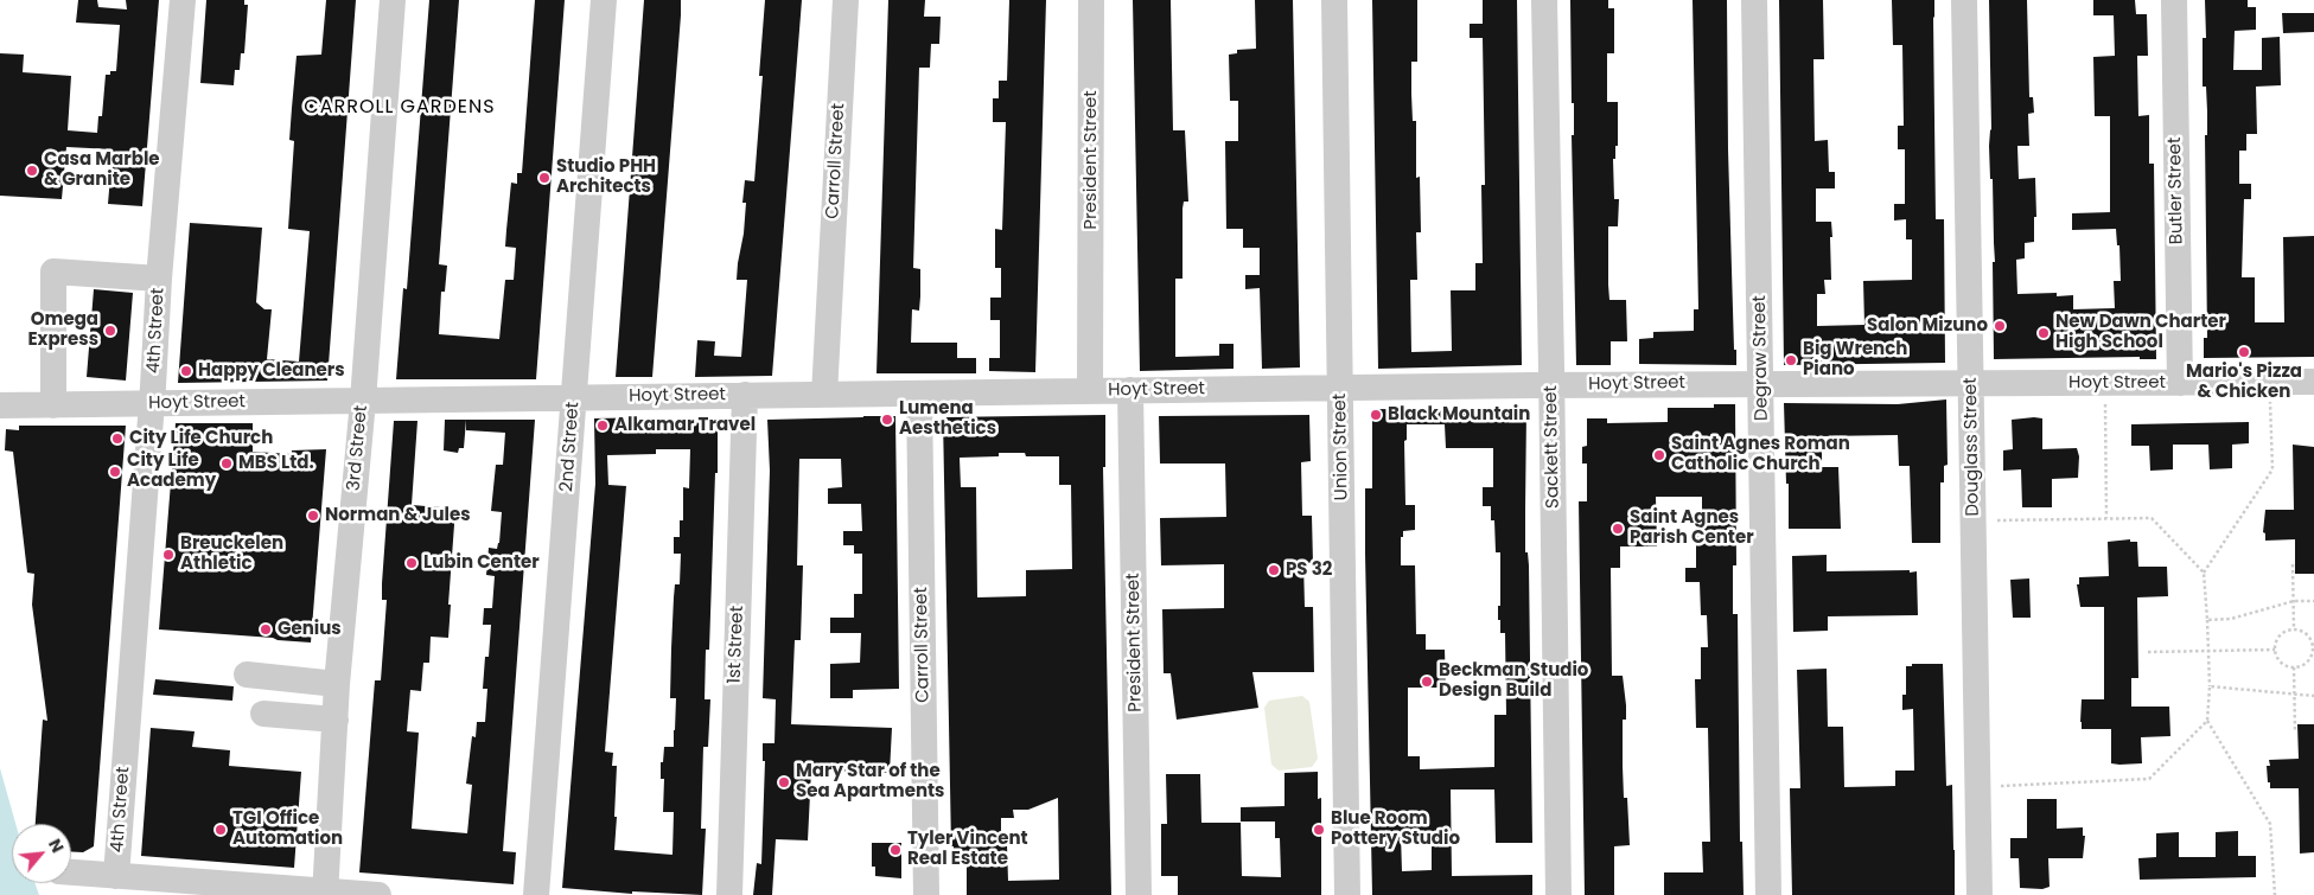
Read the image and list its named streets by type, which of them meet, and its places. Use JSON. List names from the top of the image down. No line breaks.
{"streets":{"street":["President Street","Carroll Street","Butler Street","4th Street","Degraw Street","Hoyt Street","2nd Street","Union Street","Sackett Street","Douglass Street","3rd Street","1st Street"]},"crossings":[["President Street","Hoyt Street"],["Carroll Street","Hoyt Street"],["Butler Street","Hoyt Street"],["4th Street","Hoyt Street"],["Degraw Street","Hoyt Street"],["Hoyt Street","2nd Street"],["Hoyt Street","Union Street"],["Hoyt Street","Sackett Street"],["Hoyt Street","Douglass Street"],["Hoyt Street","3rd Street"],["Hoyt Street","1st Street"]],"districts":["CARROLL GARDENS"],"places":["Casa Marble & Granite","Studio PHH Architects","Salon Mizuno","Omega Express","New Dawn Charter High School","Mario's Pizza & Chicken","Big Wrench Piano","Happy Cleaners","Black Mountain","Lumena Aesthetics","Alkamar Travel","City Life Church","Saint Agnes Roman Catholic Church","MBS Ltd.","City Life Academy","Norman & Jules","Saint Agnes Parish Center","Breuckelen Athletic","Lubin Center","PS 32","Genius","Beckman Studio Design Build","Mary Star of the Sea Apartments","TGI Office Automation","Blue Room Pottery Studio","Tyler Vincent Real Estate"],"north":"top right"}
